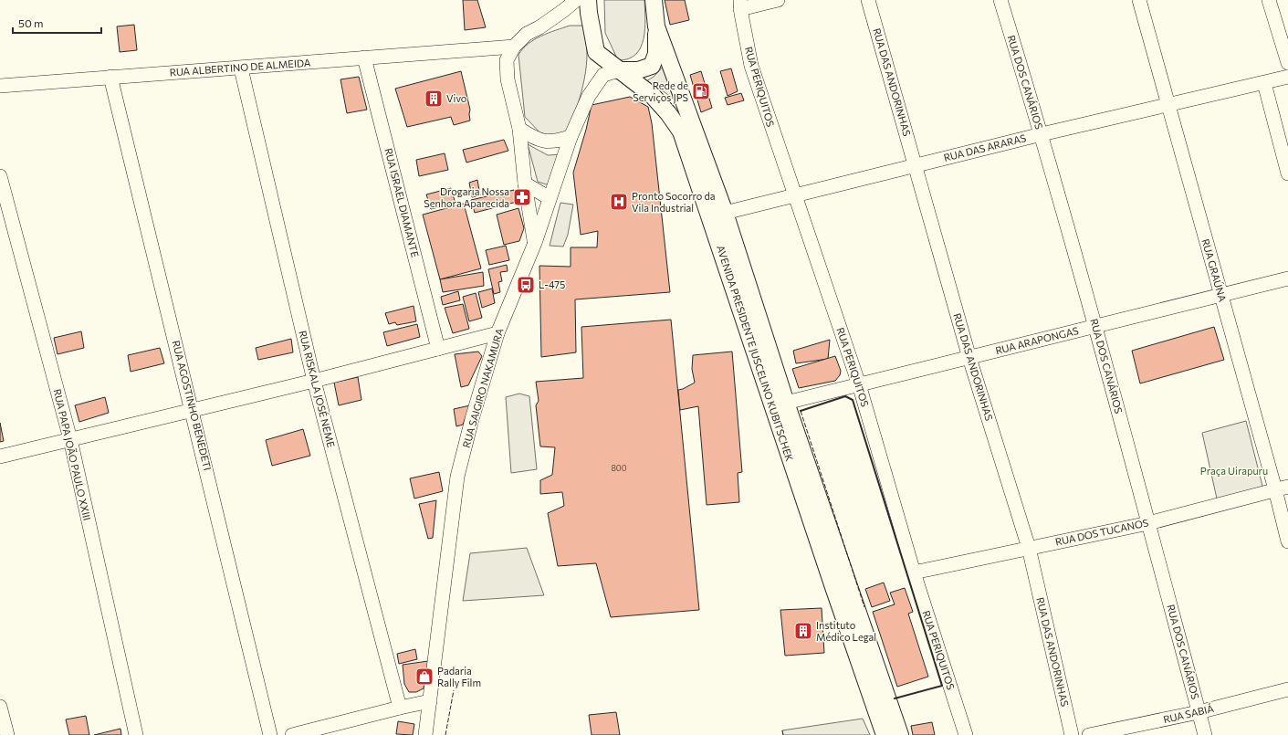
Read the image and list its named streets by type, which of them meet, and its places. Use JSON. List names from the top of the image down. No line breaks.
{"streets":{"main road":["AVENIDA PRESIDENTE JUSCELINO KUBITSCHEK"],"street":["RUA ALBERTINO DE ALMEIDA","RUA DAS ANDORINHAS","RUA DOS CANÁRIOS","RUA PERIQUITOS","RUA DAS ARARAS","RUA ISRAEL DIAMANTE","RUA GRAÚNA","RUA ARAPONGAS","RUA SAIGIRO NAKAMURA","RUA RISKALA JOSÉ NEME","RUA AGOSTINHO BENEDETI","RUA PAPA JOÃO PAULO XXIII","RUA DOS TUCANOS","RUA SABIÁ"]},"crossings":[["RUA ALBERTINO DE ALMEIDA","RUA ISRAEL DIAMANTE"],["RUA ALBERTINO DE ALMEIDA","RUA RISKALA JOSÉ NEME"],["RUA ALBERTINO DE ALMEIDA","RUA AGOSTINHO BENEDETI"],["RUA DAS ANDORINHAS","RUA DAS ARARAS"],["RUA DAS ANDORINHAS","RUA ARAPONGAS"],["RUA DAS ANDORINHAS","RUA DOS TUCANOS"],["RUA DOS CANÁRIOS","RUA DAS ARARAS"],["RUA DOS CANÁRIOS","RUA ARAPONGAS"],["RUA DOS CANÁRIOS","RUA DOS TUCANOS"],["RUA DOS CANÁRIOS","RUA SABIÁ"],["RUA PERIQUITOS","RUA DAS ARARAS"],["RUA PERIQUITOS","RUA ARAPONGAS"],["RUA PERIQUITOS","RUA DOS TUCANOS"],["RUA DAS ARARAS","RUA GRAÚNA"],["RUA DAS ARARAS","AVENIDA PRESIDENTE JUSCELINO KUBITSCHEK"],["RUA GRAÚNA","RUA ARAPONGAS"],["RUA GRAÚNA","RUA DOS TUCANOS"],["RUA ARAPONGAS","AVENIDA PRESIDENTE JUSCELINO KUBITSCHEK"],["AVENIDA PRESIDENTE JUSCELINO KUBITSCHEK","RUA SAIGIRO NAKAMURA"]],"parks":["Praça Uirapuru"],"places":{"fuel station":["Rede de Serviços JPS"],"building":["Vivo","Instituto Médico Legal"],"pharmacy":["Drogaria Nossa Senhora Aparecida"],"hospital":["Pronto Socorro da Vila Industrial"],"bus stop":["L-475"],"shop":["Padaria Rally Film"]},"house_numbers":["800"],"scale_bar":"50 m"}
